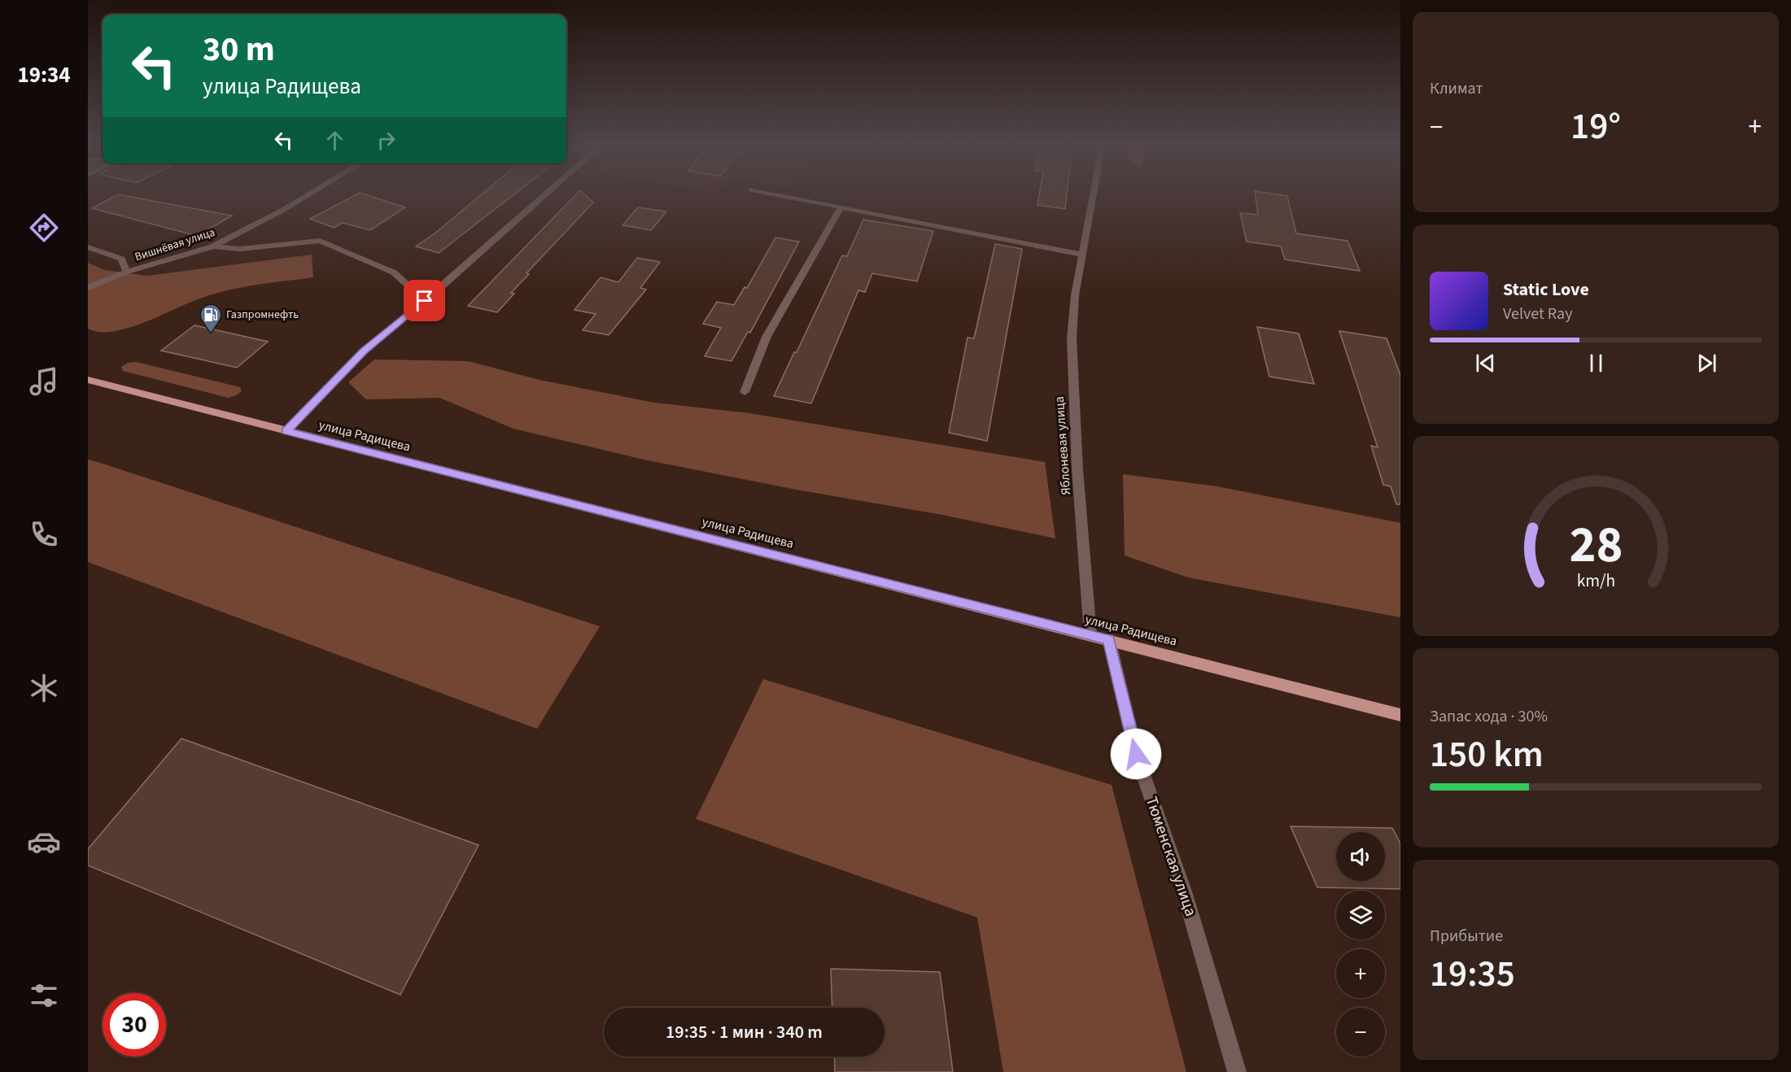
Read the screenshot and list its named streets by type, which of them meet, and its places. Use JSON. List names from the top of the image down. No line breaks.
{"streets":{"main road":["улица Радищева"],"street":["Вишнёвая улица","Яблоневая улица","Тюменская улица"]},"crossings":[["улица Радищева","Яблоневая улица"],["улица Радищева","Тюменская улица"]],"places":{"fuel station":["Газпромнефть"]},"page":{"tabs":"19:34","tile":["Климат",["Запас хода · 30%","150 km"],["Прибытие","19:35"]],"turn":["30 m","улица Радищева"],"heat":["−","19°","+"],"song":["Static Love","Velvet Ray"],"map_buttons":["+","−"],"limit":"30","trip":"19:35 · 1 мин · 340 m","gauge":["28","km/h"]}}
